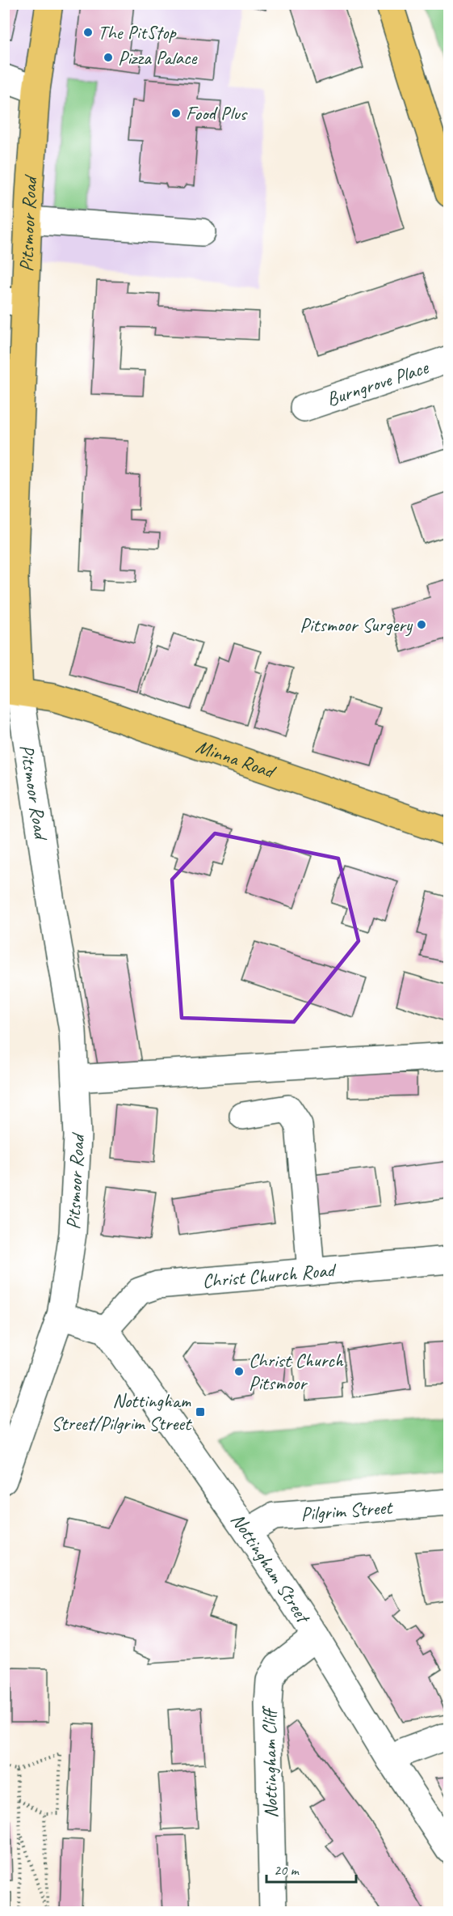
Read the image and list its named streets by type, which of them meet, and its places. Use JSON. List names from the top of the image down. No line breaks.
{"streets":{"main road":["Pitsmoor Road","Minna Road"],"street":["Burngrove Place","Christ Church Road","Pilgrim Street","Nottingham Street","Nottingham Cliff"]},"crossings":[["Pitsmoor Road","Minna Road"],["Christ Church Road","Nottingham Street"],["Pilgrim Street","Nottingham Street"],["Nottingham Street","Nottingham Cliff"]],"places":{"other":["The PitStop","Pizza Palace","Food Plus","Pitsmoor Surgery","Christ Church Pitsmoor"],"transit":["Nottingham Street/Pilgrim Street"]},"scale_bar":"20 m"}
